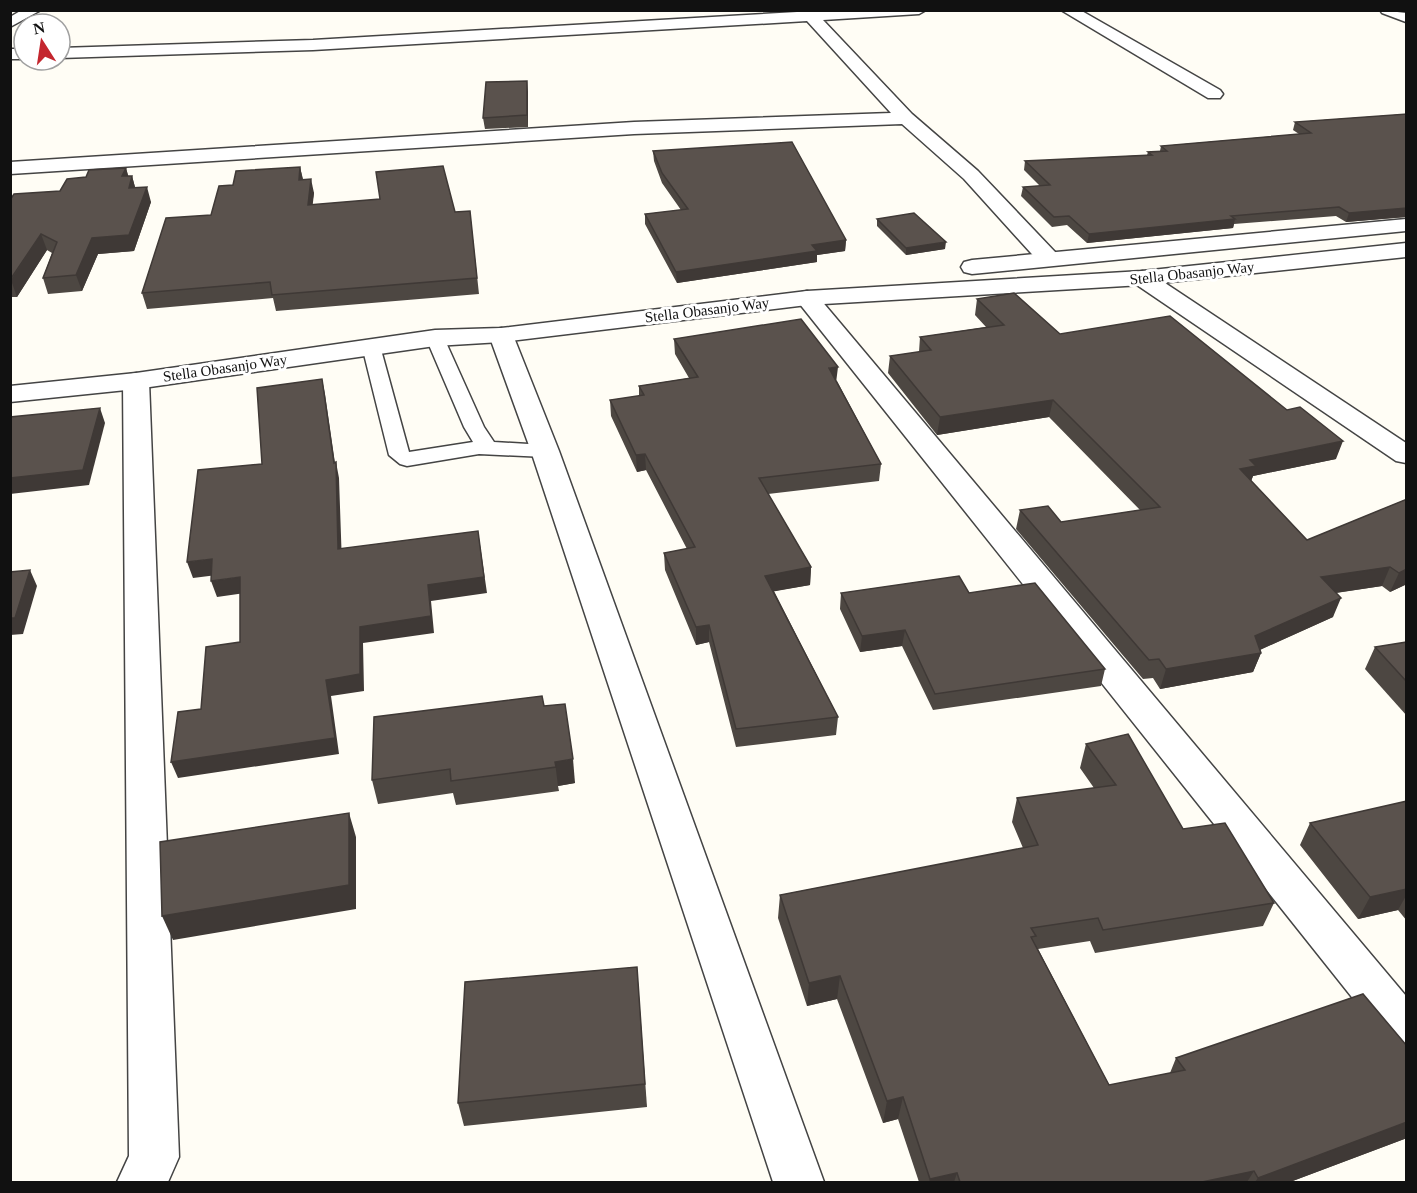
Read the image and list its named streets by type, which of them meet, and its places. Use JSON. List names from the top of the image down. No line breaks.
{"streets":{"street":["Stella Obasanjo Way"]},"north":"top"}
